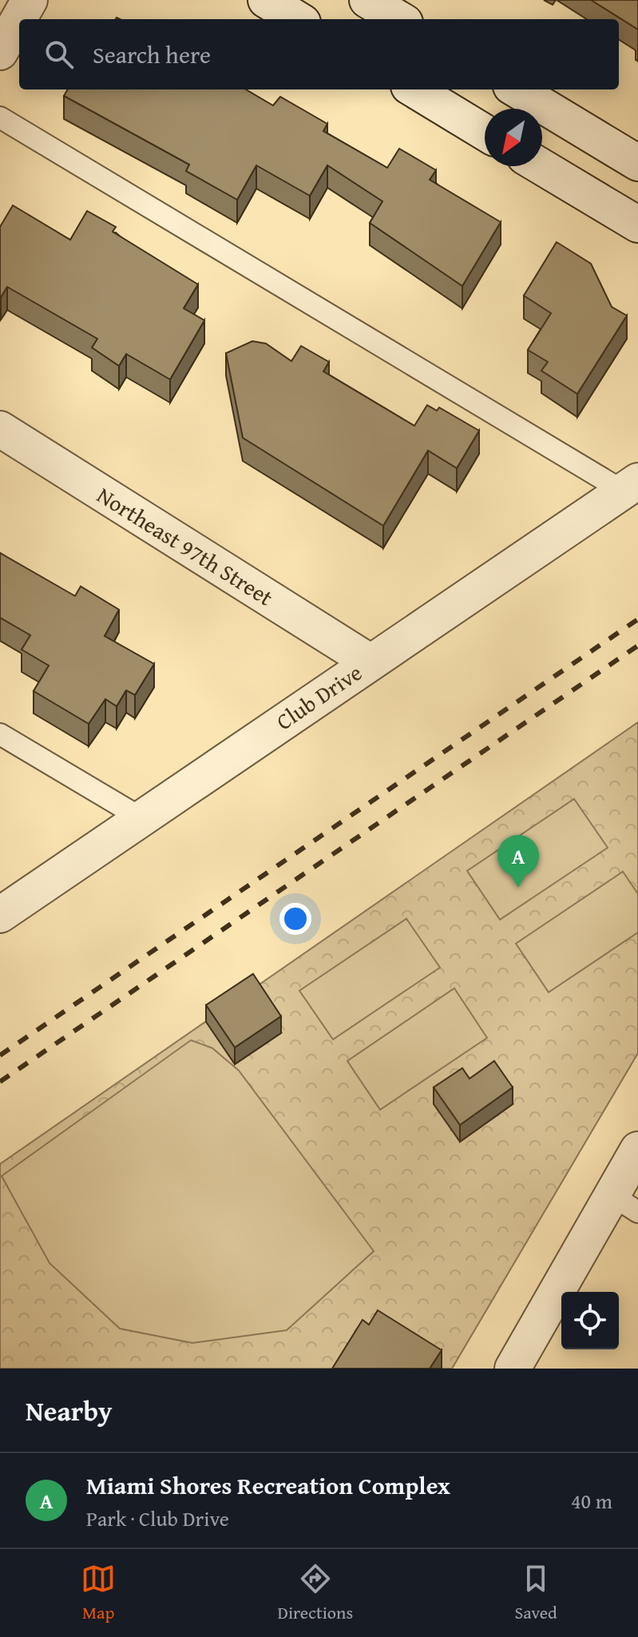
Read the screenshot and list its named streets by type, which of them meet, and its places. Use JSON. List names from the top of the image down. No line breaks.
{"streets":{"street":["Northeast 97th Street","Club Drive"]},"crossings":[["Northeast 97th Street","Club Drive"]],"north":"bottom left","page":{"search":"Search here","pins":"A","heading":"Nearby","list":[{"mark":"A","name":"Miami Shores Recreation Complex","note":"Park · Club Drive","value":"40 m"}],"nav":["Map","Directions","Saved"]}}
